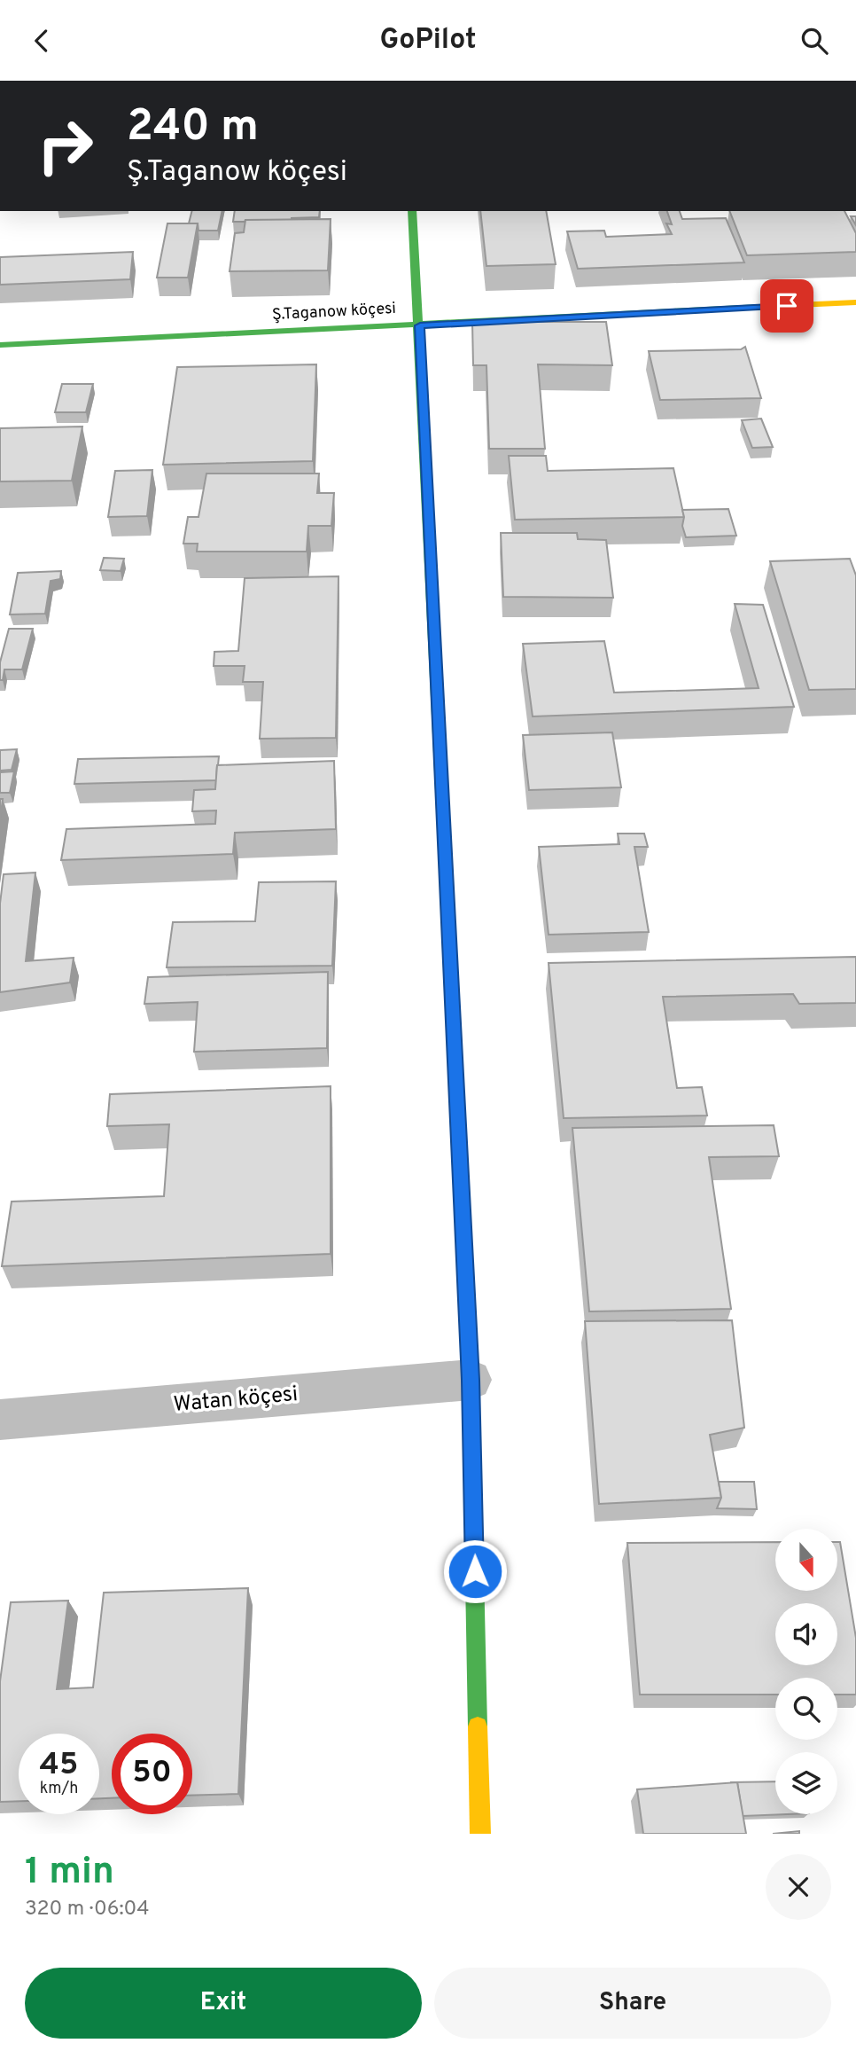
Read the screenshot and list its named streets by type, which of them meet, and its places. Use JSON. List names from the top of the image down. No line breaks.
{"streets":{"main road":["Ş.Taganow köçesi"],"street":["Watan köçesi"]},"north":"bottom","page":{"header":"GoPilot","turn":["240 m","Ş.Taganow köçesi"],"speed":"45 km/h","limit":"50","heading":["1 min","320 m · 06:04"],"buttons":["Exit","Share"]}}
